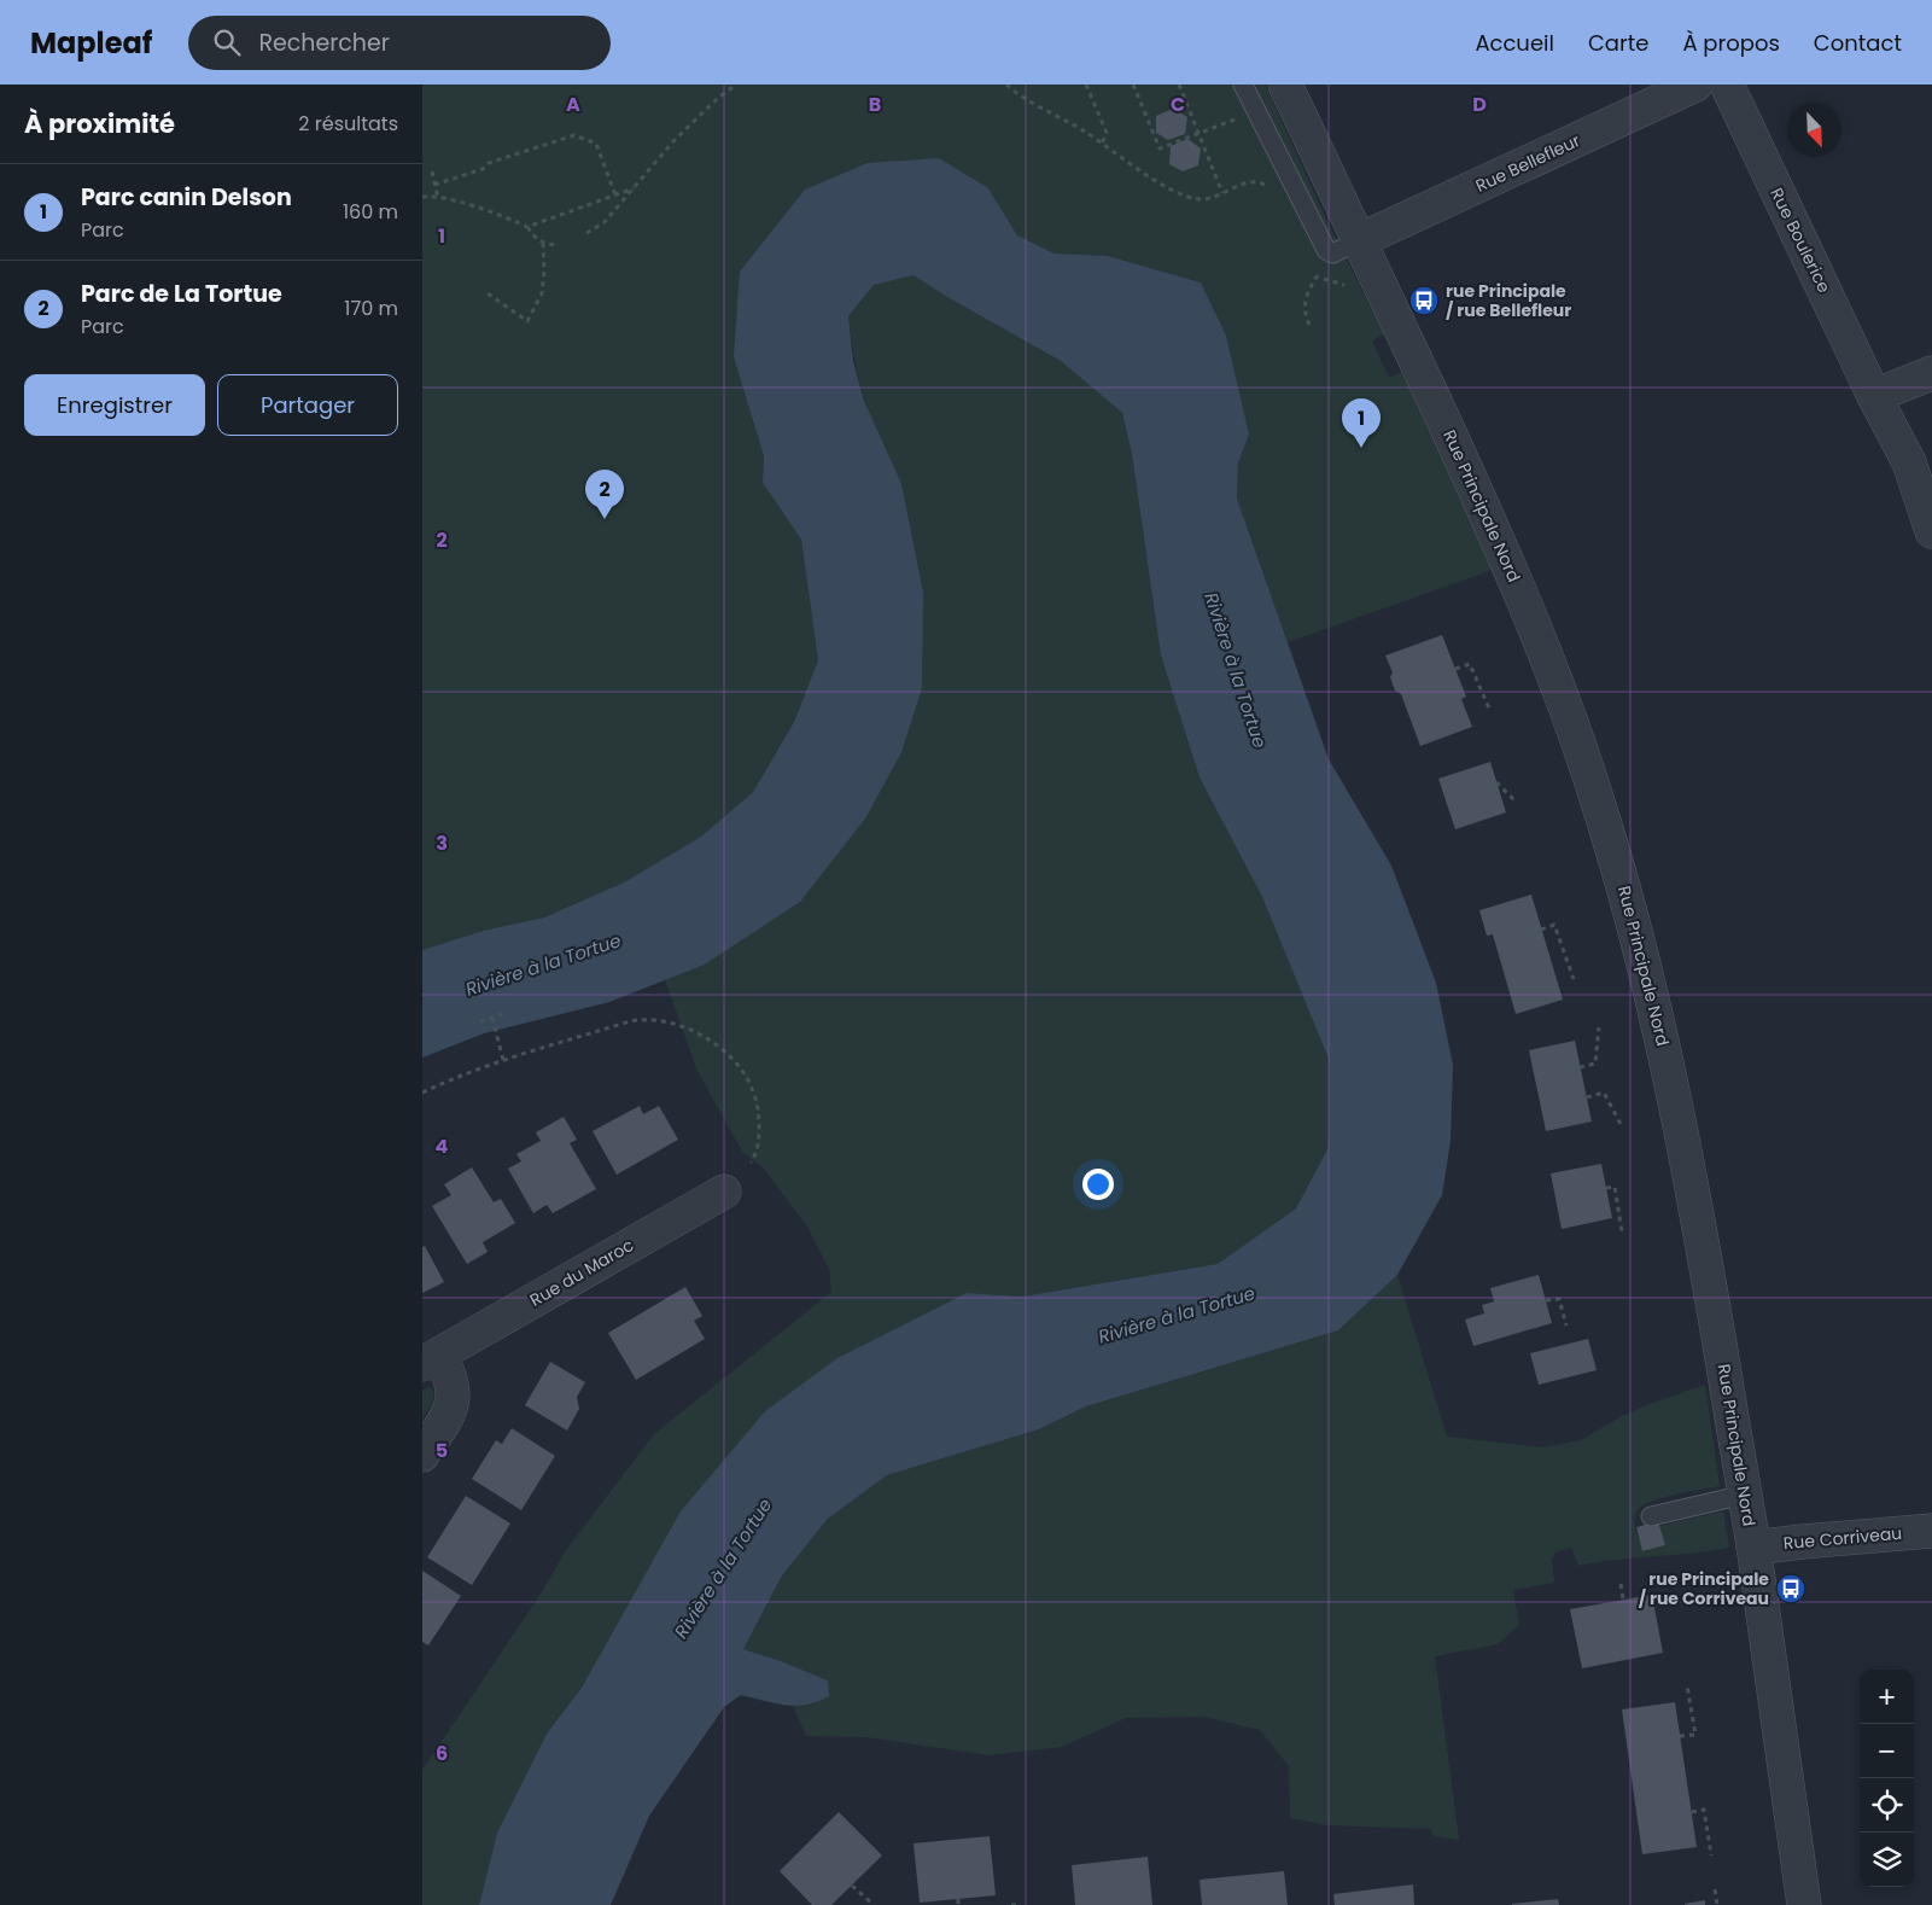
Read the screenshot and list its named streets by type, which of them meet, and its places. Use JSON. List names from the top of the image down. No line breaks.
{"streets":{"street":["Rue Bellefleur","Rue Boulerice","Rue Principale Nord","Rue du Maroc","Rue Corriveau"]},"crossings":[["Rue Bellefleur","Rue Principale Nord"],["Rue Principale Nord","Rue Corriveau"]],"water":["Rivière à la Tortue"],"places":{"bus stop":["rue Principale / rue Bellefleur","rue Principale / rue Corriveau"]},"north":"bottom right","page":{"header":"Mapleaf","search":"Rechercher","nav":["Accueil","Carte","À propos","Contact"],"heading":["À proximité","2 résultats"],"list":[{"mark":"1","name":"Parc canin Delson","note":"Parc","value":"160 m"},{"mark":"2","name":"Parc de La Tortue","note":"Parc","value":"170 m"}],"buttons":["Enregistrer","Partager"],"pins":["1","2"],"map_buttons":["+","−"]},"grid":{"columns":["A","B","C","D"],"rows":["1","2","3","4","5","6"]}}
